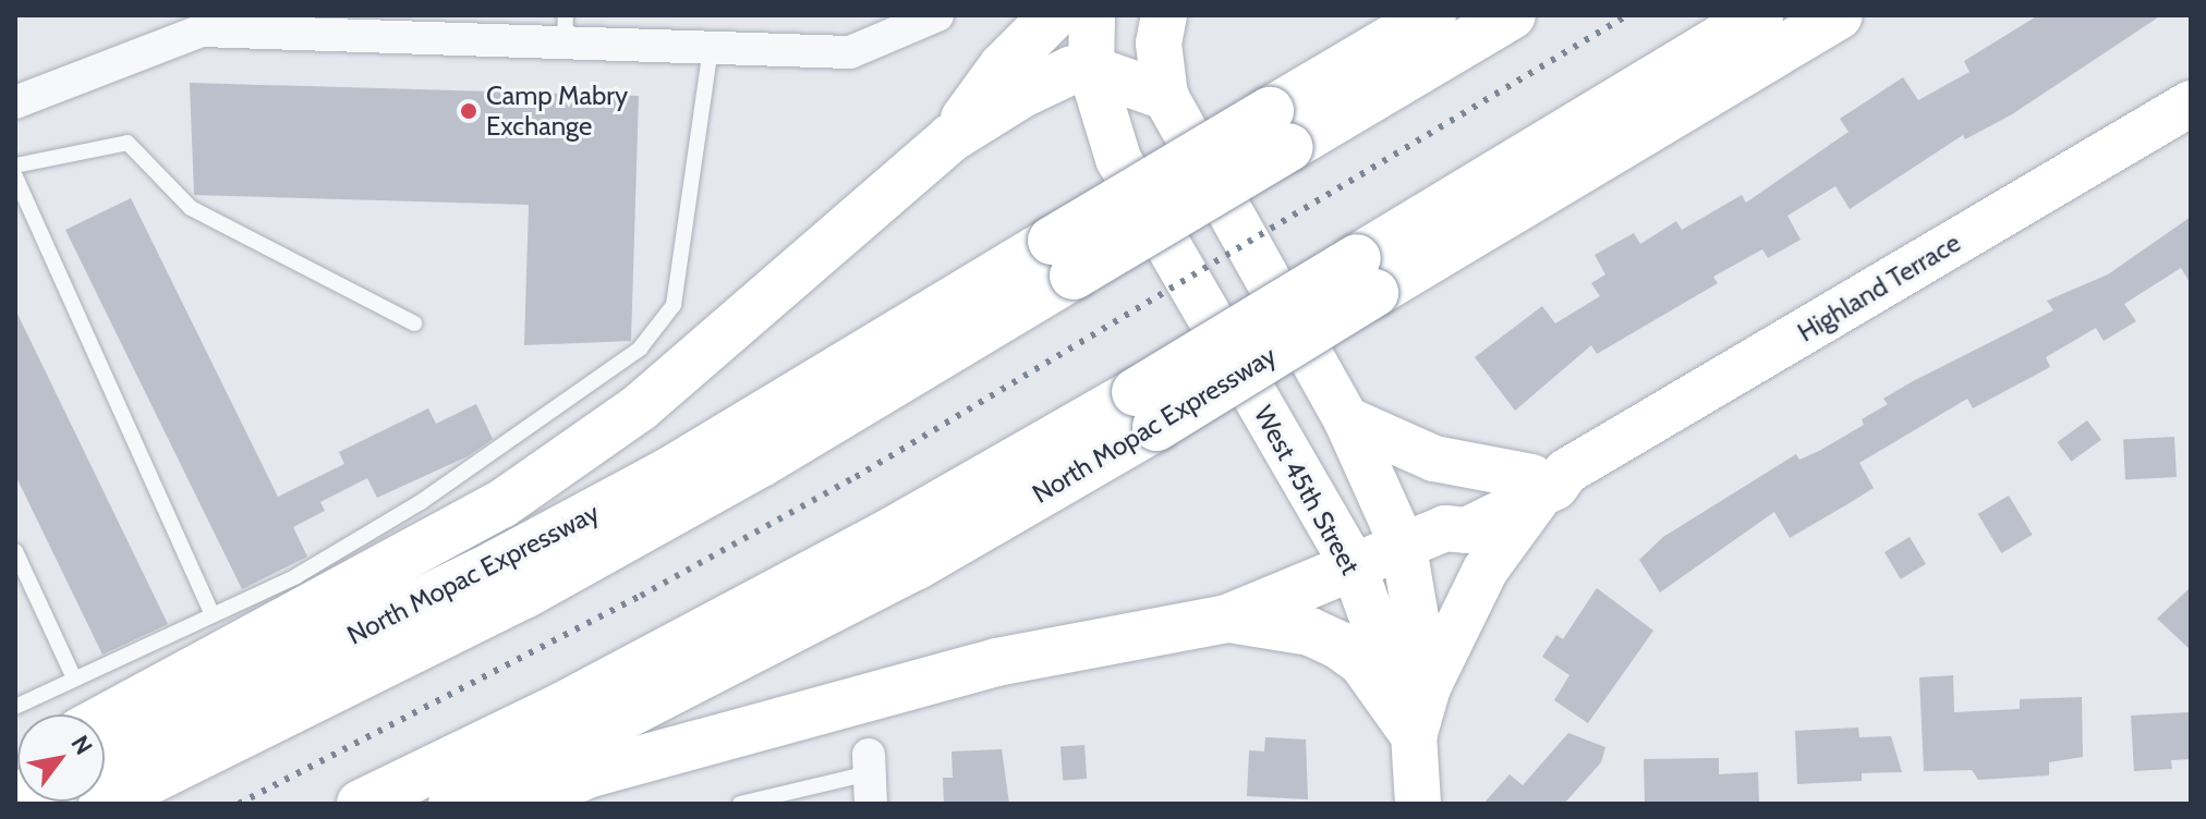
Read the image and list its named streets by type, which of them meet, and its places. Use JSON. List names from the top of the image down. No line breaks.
{"streets":{"highway":["North Mopac Expressway"],"main road":["Highland Terrace","West 45th Street"]},"crossings":[["Highland Terrace","West 45th Street"]],"places":["Camp Mabry Exchange"],"north":"top right"}
